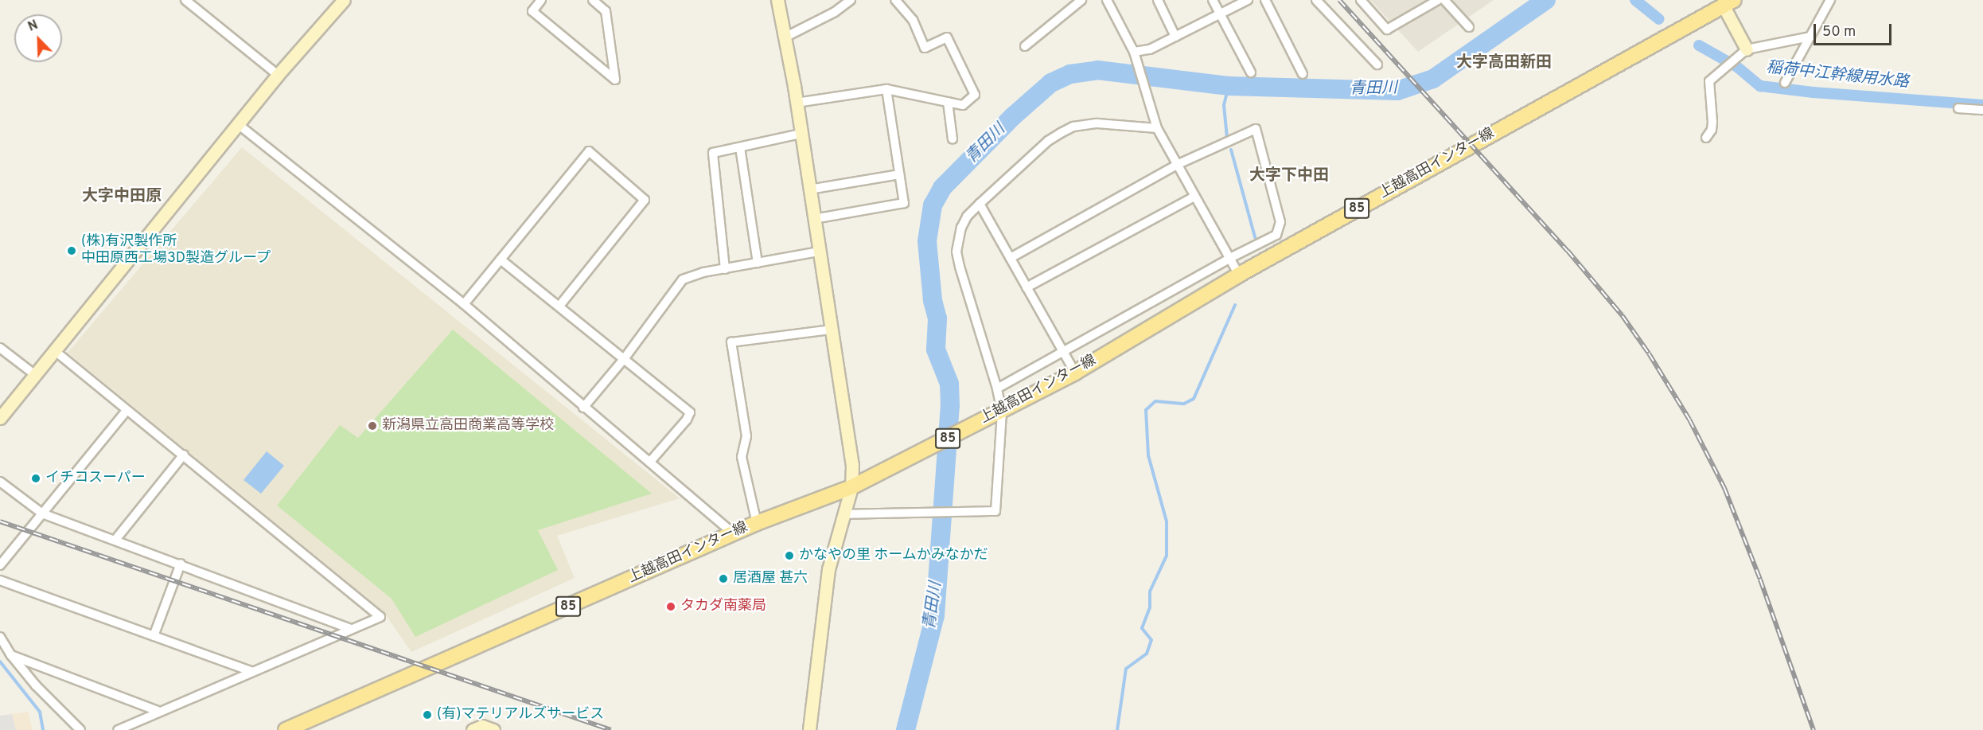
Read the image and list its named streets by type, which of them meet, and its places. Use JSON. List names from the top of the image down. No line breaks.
{"streets":{"main road":["上越高田インター線","85"]},"districts":["大字高田新田","大字下中田","大字中田原"],"water":["稲荷中江幹線用水路","青田川"],"places":["(株)有沢製作所 中田原西工場3D製造グループ","新潟県立高田商業高等学校","イチコスーパー","かなやの里 ホームかみなかだ","居酒屋 甚六","タカダ南薬局","(有)マテリアルズサービス"],"scale_bar":"50 m","north":"top left"}
